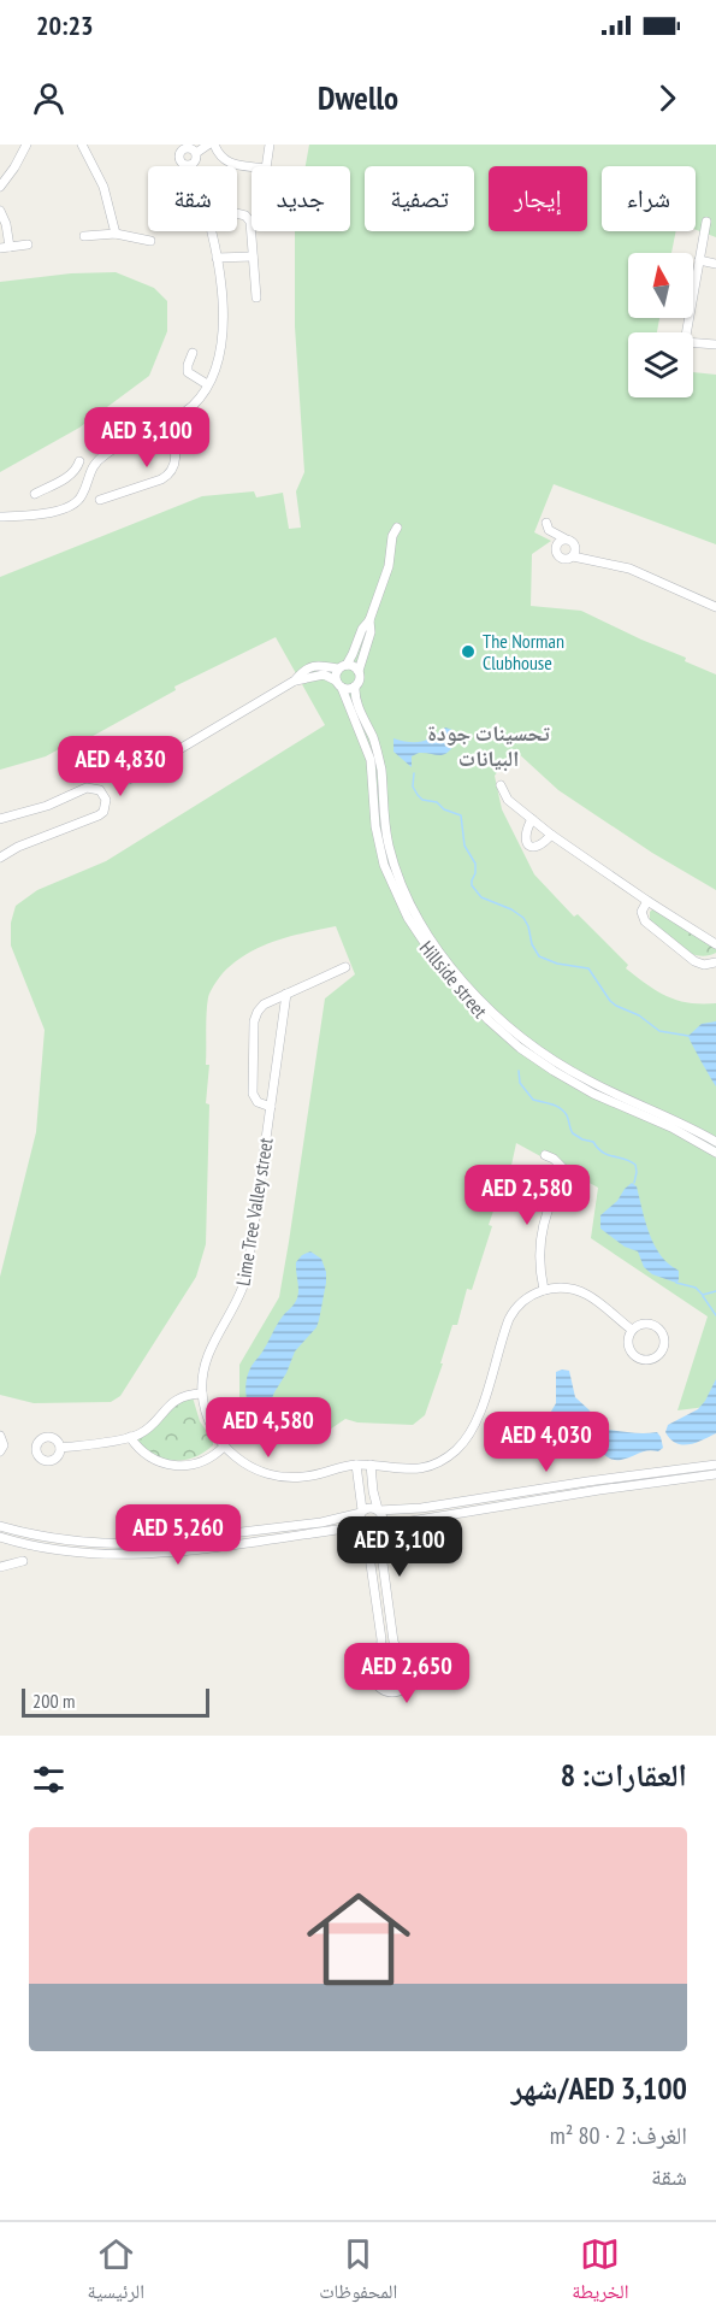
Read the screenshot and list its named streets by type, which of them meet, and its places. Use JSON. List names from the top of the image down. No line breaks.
{"streets":{"street":["Hillside street","Lime Tree Valley street"]},"districts":["تحسينات جودة البيانات"],"places":["The Norman Clubhouse"],"scale_bar":"200 m","north":"top","page":{"status":"20:23","header":"Dwello","chip":["شراء","إيجار","تصفية","جديد","شقة"],"price":["AED 3,100","AED 4,830","AED 2,580","AED 4,580","AED 4,030","AED 5,260","AED 3,100","AED 2,650"],"scale":"200 m","heading":"العقارات: 8","list":[{"name":"AED 3,100/شهر","note":"الغرف: 2 · 80 m² · شقة"}],"tabs":["الخريطة","المحفوظات","الرئيسية"]}}
